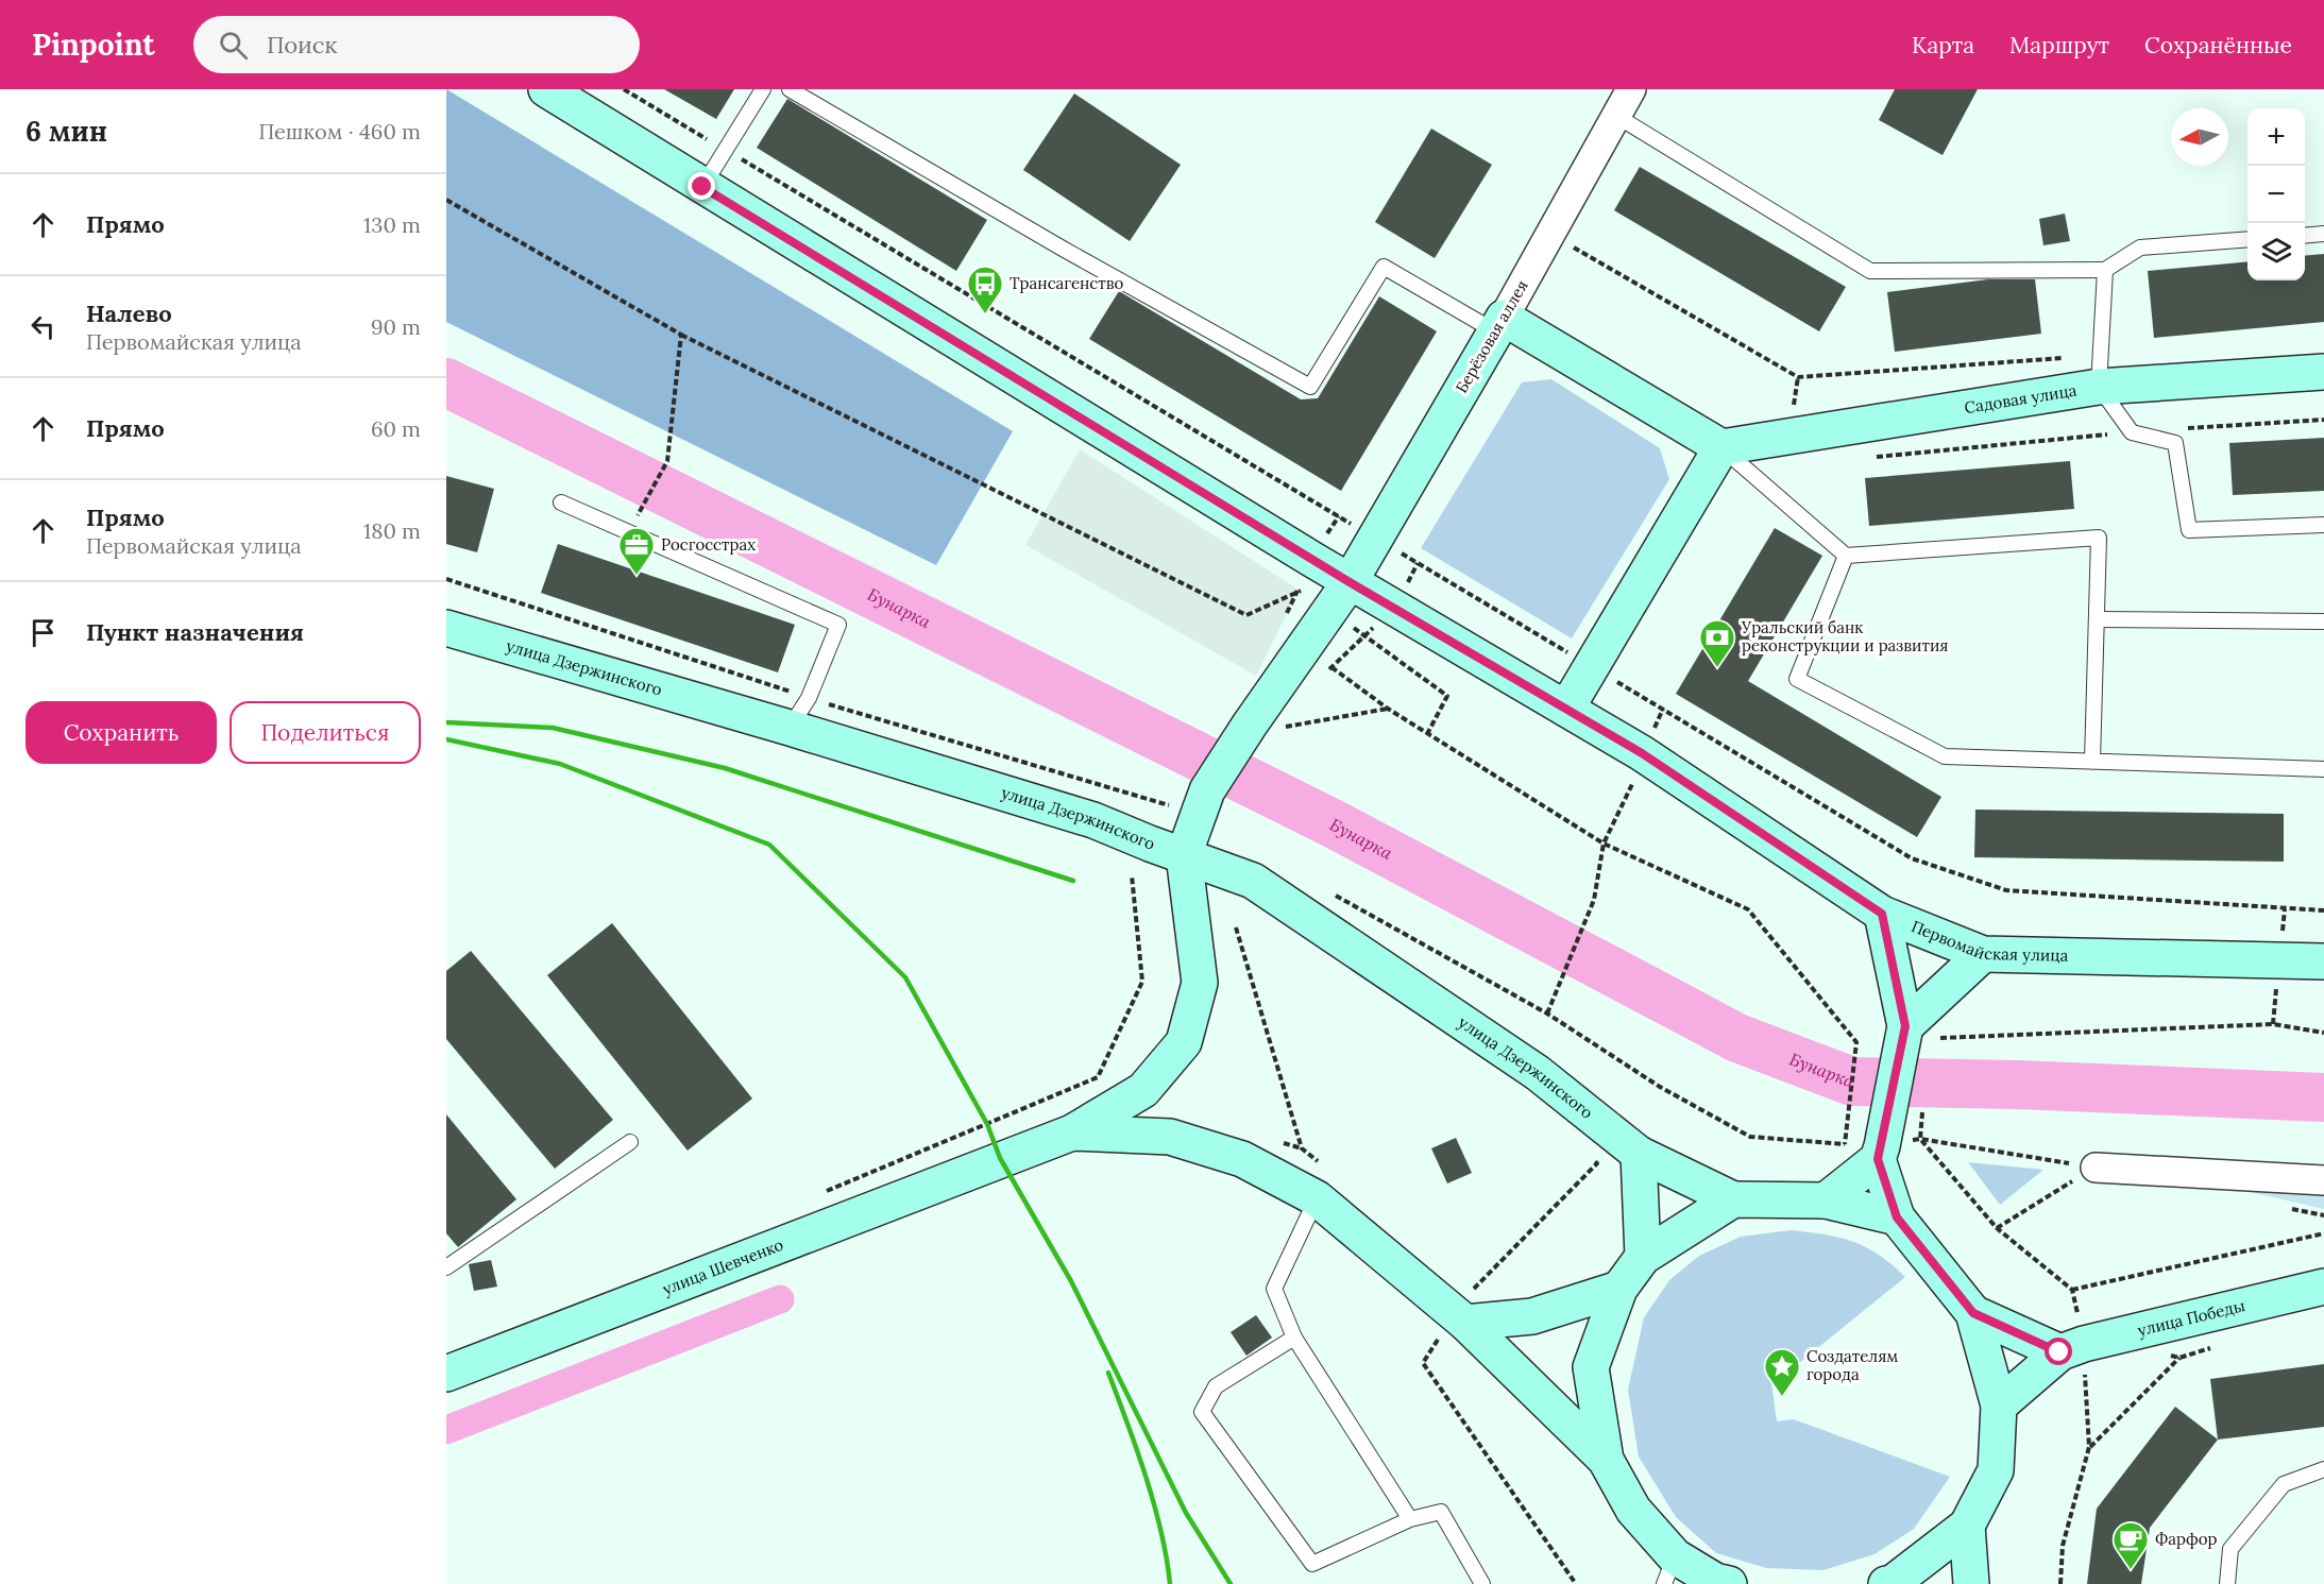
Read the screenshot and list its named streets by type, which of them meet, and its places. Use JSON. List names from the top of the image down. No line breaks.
{"streets":{"main road":["Берёзовая аллея","Садовая улица","улица Дзержинского","Первомайская улица","улица Шевченко","улица Победы"]},"crossings":[["Берёзовая аллея","улица Дзержинского"],["Берёзовая аллея","Первомайская улица"]],"water":["Бунарка"],"places":{"bus stop":["Трансагенство"],"office":["Росгосстрах"],"bank":["Уральский банк реконструкции и развития"],"place":["Создателям города"],"cafe":["Фарфор"]},"north":"left","page":{"header":"Pinpoint","search":"Поиск","nav":["Карта","Маршрут","Сохранённые"],"heading":["6 мин","Пешком · 460 m"],"map_buttons":["+","−"],"list":[["Прямо","130 m"],["Налево","Первомайская улица","90 m"],["Прямо","60 m"],["Прямо","Первомайская улица","180 m"],"Пункт назначения"],"buttons":["Сохранить","Поделиться"]}}
